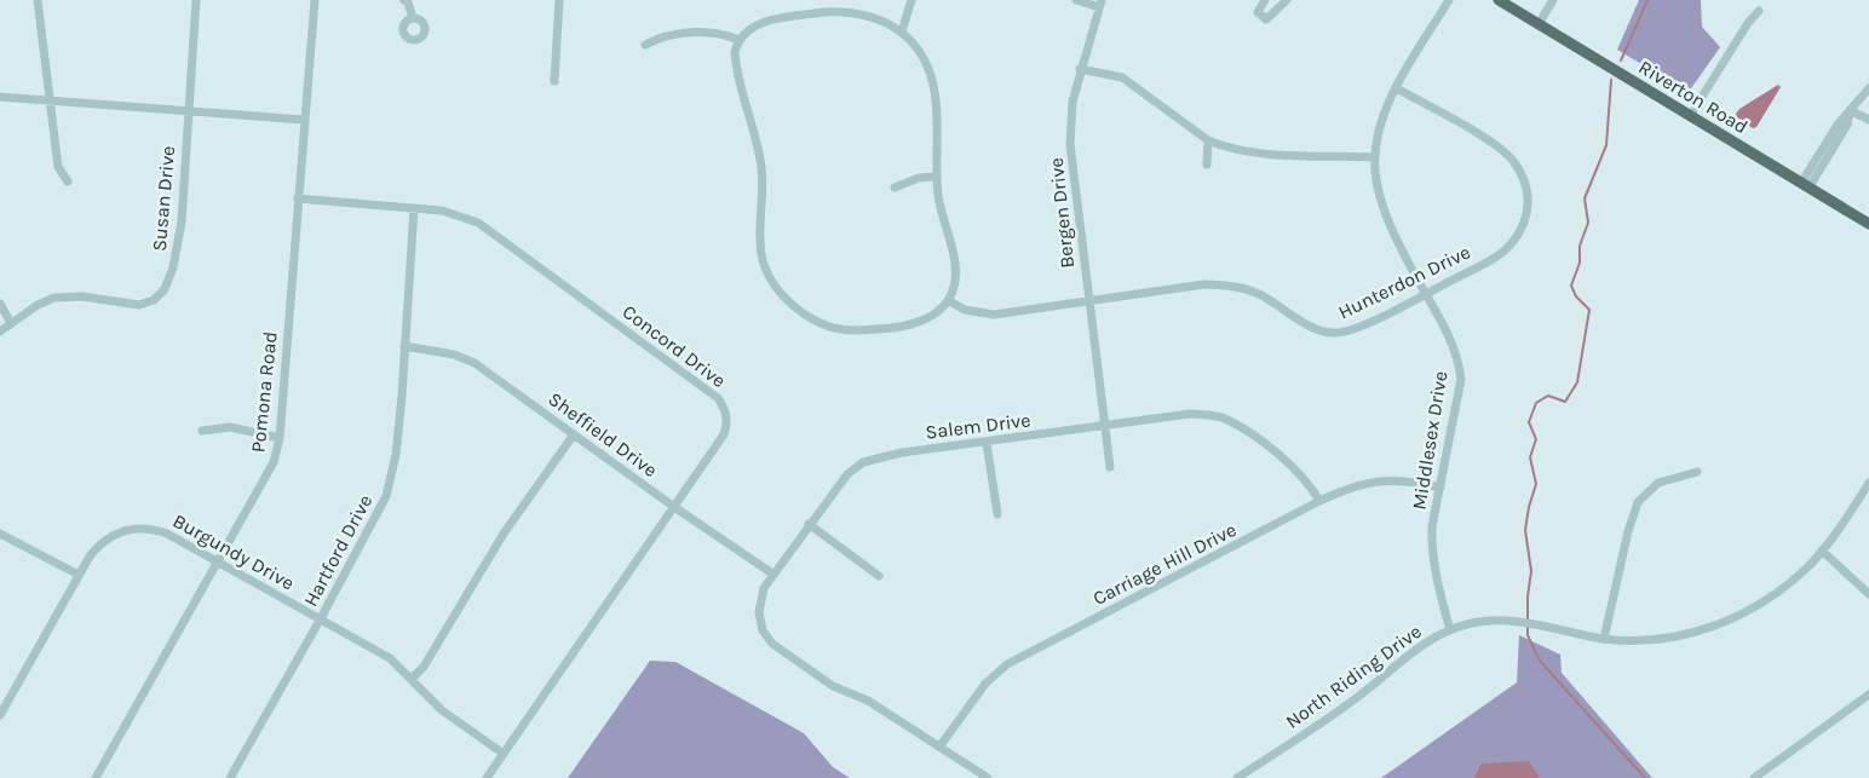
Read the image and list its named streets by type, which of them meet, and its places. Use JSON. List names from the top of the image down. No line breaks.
{"streets":{"main road":["Riverton Road"],"street":["Susan Drive","Bergen Drive","Hunterdon Drive","Concord Drive","Pomona Road","Salem Drive","Sheffield Drive","Middlesex Drive","Hartford Drive","Burgundy Drive","Carriage Hill Drive","North Riding Drive"]},"crossings":[["Bergen Drive","Hunterdon Drive"],["Bergen Drive","Salem Drive"],["Hunterdon Drive","Middlesex Drive"],["Concord Drive","Pomona Road"],["Concord Drive","Sheffield Drive"],["Concord Drive","Hartford Drive"],["Concord Drive","Burgundy Drive"],["Pomona Road","Burgundy Drive"],["Salem Drive","Sheffield Drive"],["Salem Drive","Carriage Hill Drive"],["Sheffield Drive","Hartford Drive"],["Middlesex Drive","Carriage Hill Drive"],["Middlesex Drive","North Riding Drive"],["Hartford Drive","Burgundy Drive"]]}
